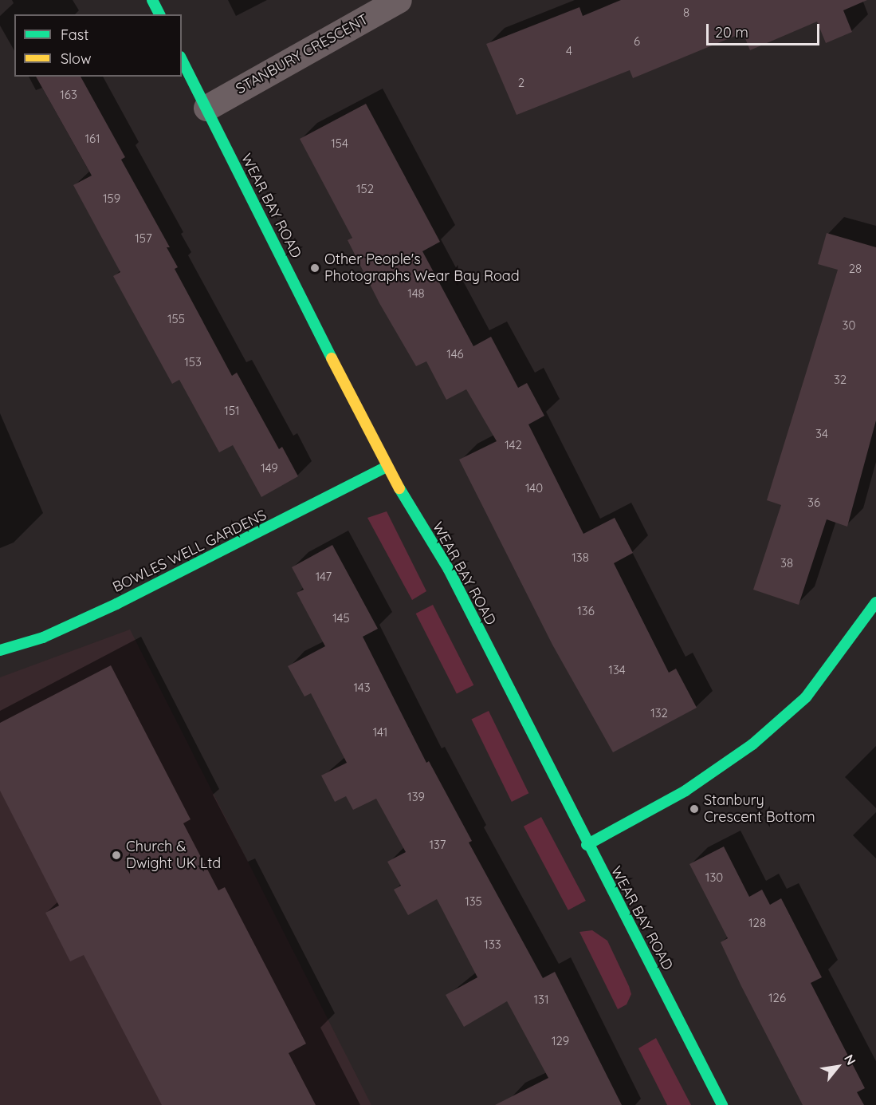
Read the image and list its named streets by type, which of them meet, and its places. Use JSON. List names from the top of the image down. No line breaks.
{"streets":{"street":["STANBURY CRESCENT","WEAR BAY ROAD","BOWLES WELL GARDENS"]},"crossings":[["STANBURY CRESCENT","WEAR BAY ROAD"],["WEAR BAY ROAD","BOWLES WELL GARDENS"]],"places":["Other People's Photographs Wear Bay Road","Stanbury Crescent Bottom","Church & Dwight UK Ltd"],"house_numbers":["8","6","4","2","163","161","154","152","159","157","28","148","155","30","146","153","32","151","34","142","149","140","36","138","38","147","136","145","134","143","132","141","139","137","130","135","128","133","126","131","129"],"legend":["Fast","Slow"],"scale_bar":"20 m","north":"top right"}
